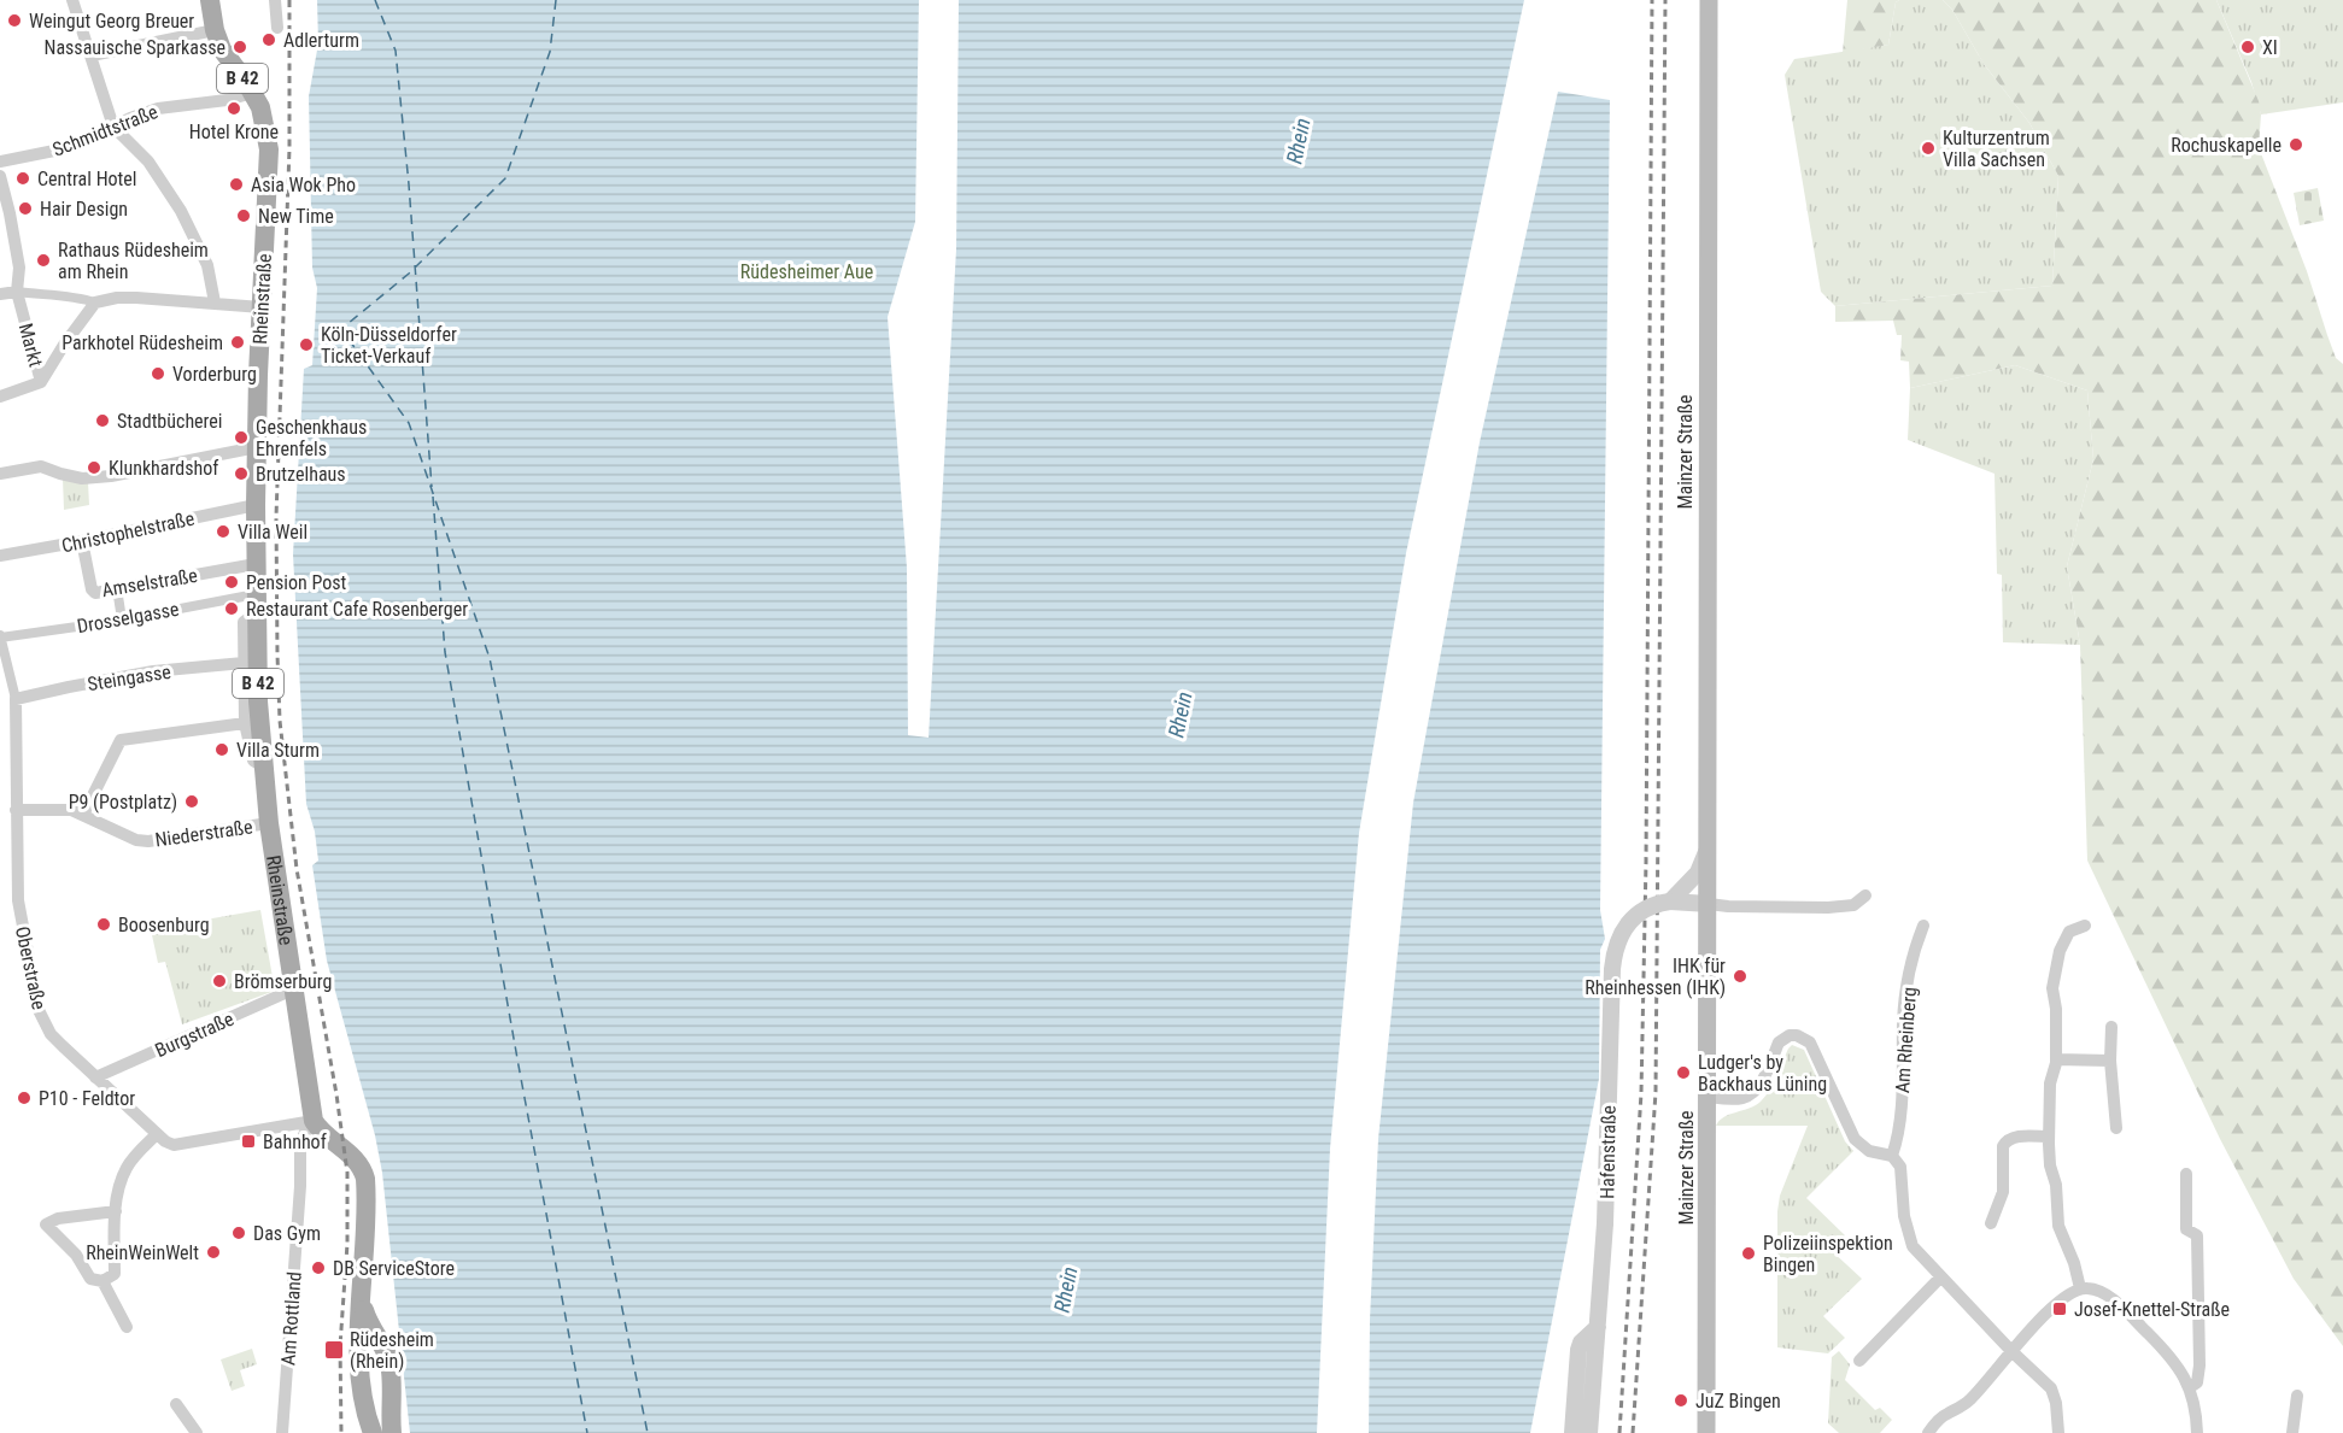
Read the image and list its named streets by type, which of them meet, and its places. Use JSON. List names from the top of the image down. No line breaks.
{"streets":{"main road":["B 42","Rheinstraße","Mainzer Straße"],"street":["Schmidtstraße","Markt","Christophelstraße","Amselstraße","Drosselgasse","Steingasse","Niederstraße","Oberstraße","Burgstraße","Am Rheinberg","Hafenstraße","Am Rottland"]},"crossings":[["Schmidtstraße","Rheinstraße"],["Rheinstraße","Markt"],["Rheinstraße","Christophelstraße"],["Rheinstraße","Amselstraße"],["Rheinstraße","Drosselgasse"],["Rheinstraße","Steingasse"],["Rheinstraße","Niederstraße"],["Rheinstraße","Oberstraße"],["Rheinstraße","Burgstraße"],["Rheinstraße","Am Rottland"],["Mainzer Straße","Hafenstraße"],["Christophelstraße","Amselstraße"],["Drosselgasse","Oberstraße"],["Steingasse","Oberstraße"],["Niederstraße","Oberstraße"],["Oberstraße","Burgstraße"],["Oberstraße","Am Rottland"]],"water":["Rhein"],"parks":["Rüdesheimer Aue"],"places":{"other":["Weingut Georg Breuer","Adlerturm","Nassauische Sparkasse","XI","Hotel Krone","Rochuskapelle","Kulturzentrum Villa Sachsen","Central Hotel","Asia Wok Pho","Hair Design","New Time","Rathaus Rüdesheim am Rhein","Parkhotel Rüdesheim","Köln-Düsseldorfer Ticket-Verkauf","Vorderburg","Stadtbücherei","Geschenkhaus Ehrenfels","Klunkhardshof","Brutzelhaus","Villa Weil","Pension Post","Restaurant Cafe Rosenberger","Villa Sturm","P9 (Postplatz)","Boosenburg","IHK für Rheinhessen (IHK)","Brömserburg","Ludger's by Backhaus Lüning","P10 - Feldtor","Das Gym","RheinWeinWelt","Polizeiinspektion Bingen","DB ServiceStore","JuZ Bingen"],"transit":["Bahnhof","Josef-Knettel-Straße","Rüdesheim (Rhein)"]}}
